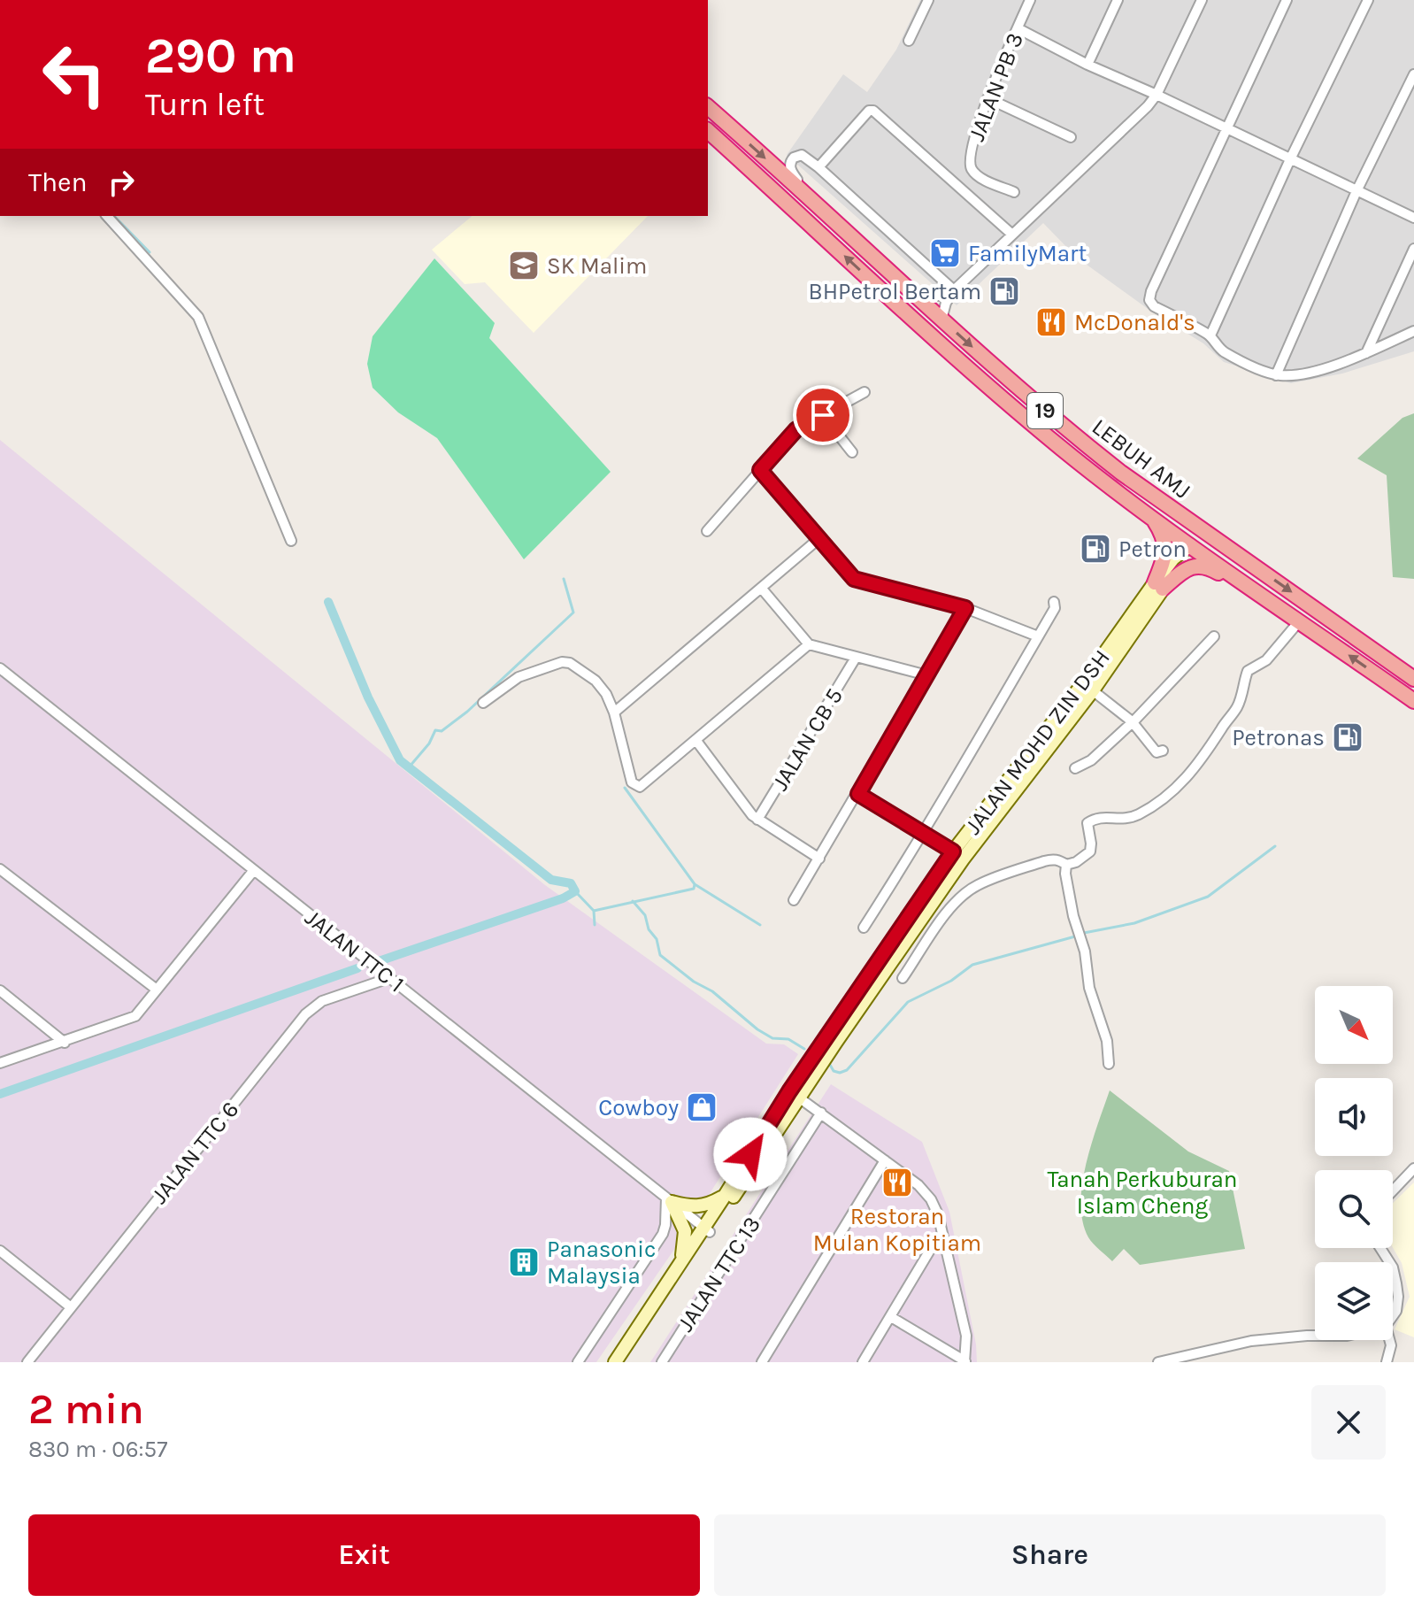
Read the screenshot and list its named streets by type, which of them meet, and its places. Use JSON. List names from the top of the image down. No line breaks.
{"streets":{"highway":["19","LEBUH AMJ"],"main road":["JALAN MOHD ZIN DSH"],"street":["JALAN PB 3","JALAN CB 5","JALAN TTC 1","JALAN TTC 6","JALAN TTC 13"]},"crossings":[["LEBUH AMJ","JALAN MOHD ZIN DSH"],["JALAN MOHD ZIN DSH","JALAN TTC 1"],["JALAN TTC 1","JALAN TTC 6"]],"parks":["Tanah Perkuburan Islam Cheng"],"places":{"supermarket":["FamilyMart"],"school or university":["SK Malim"],"fuel station":["BHPetrol Bertam","Petron","Petronas"],"restaurant":["McDonald's","Restoran Mulan Kopitiam"],"shop":["Cowboy"],"building":["Panasonic Malaysia"]},"north":"bottom right","page":{"turn":["290 m","Turn left"],"then":"Then","heading":["2 min","830 m · 06:57"],"buttons":["Exit","Share"]}}
